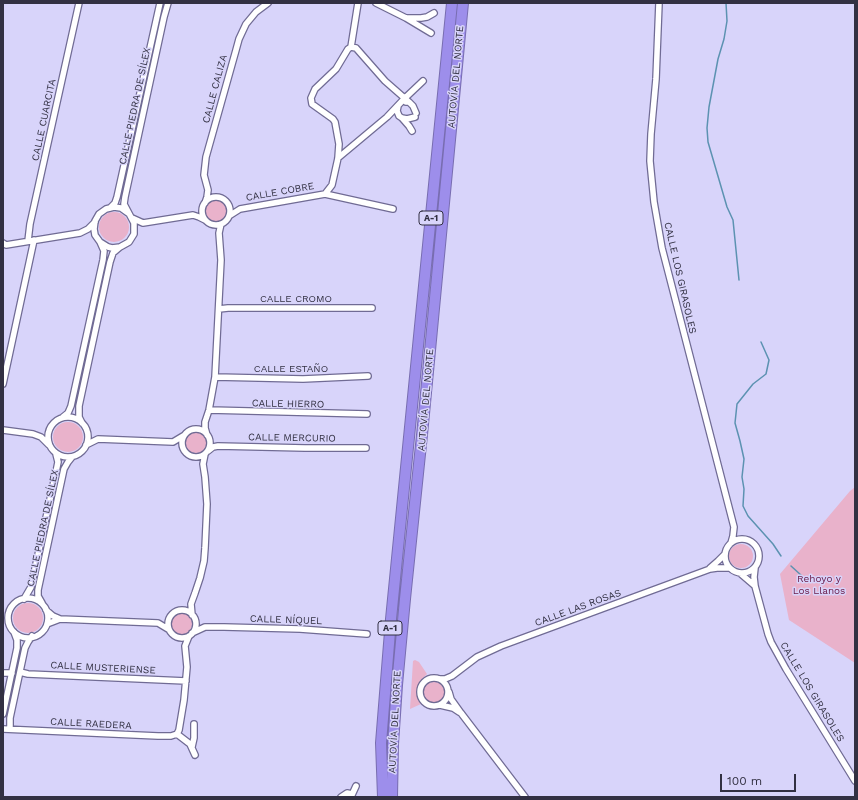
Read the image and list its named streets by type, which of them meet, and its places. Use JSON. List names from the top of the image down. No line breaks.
{"streets":{"highway":["AUTOVÍA DEL NORTE","A-1"],"street":["CALLE CALIZA","CALLE PIEDRA DE SÍLEX","CALLE CUARCITA","CALLE COBRE","CALLE LOS GIRASOLES","CALLE CROMO","CALLE ESTAÑO","CALLE HIERRO","CALLE MERCURIO","CALLE LAS ROSAS","CALLE NÍQUEL","CALLE MUSTERIENSE","CALLE RAEDERA"]},"crossings":[["CALLE CALIZA","CALLE COBRE"],["CALLE LOS GIRASOLES","CALLE LAS ROSAS"]],"parks":["Rehoyo y Los Llanos"],"scale_bar":"100 m"}
